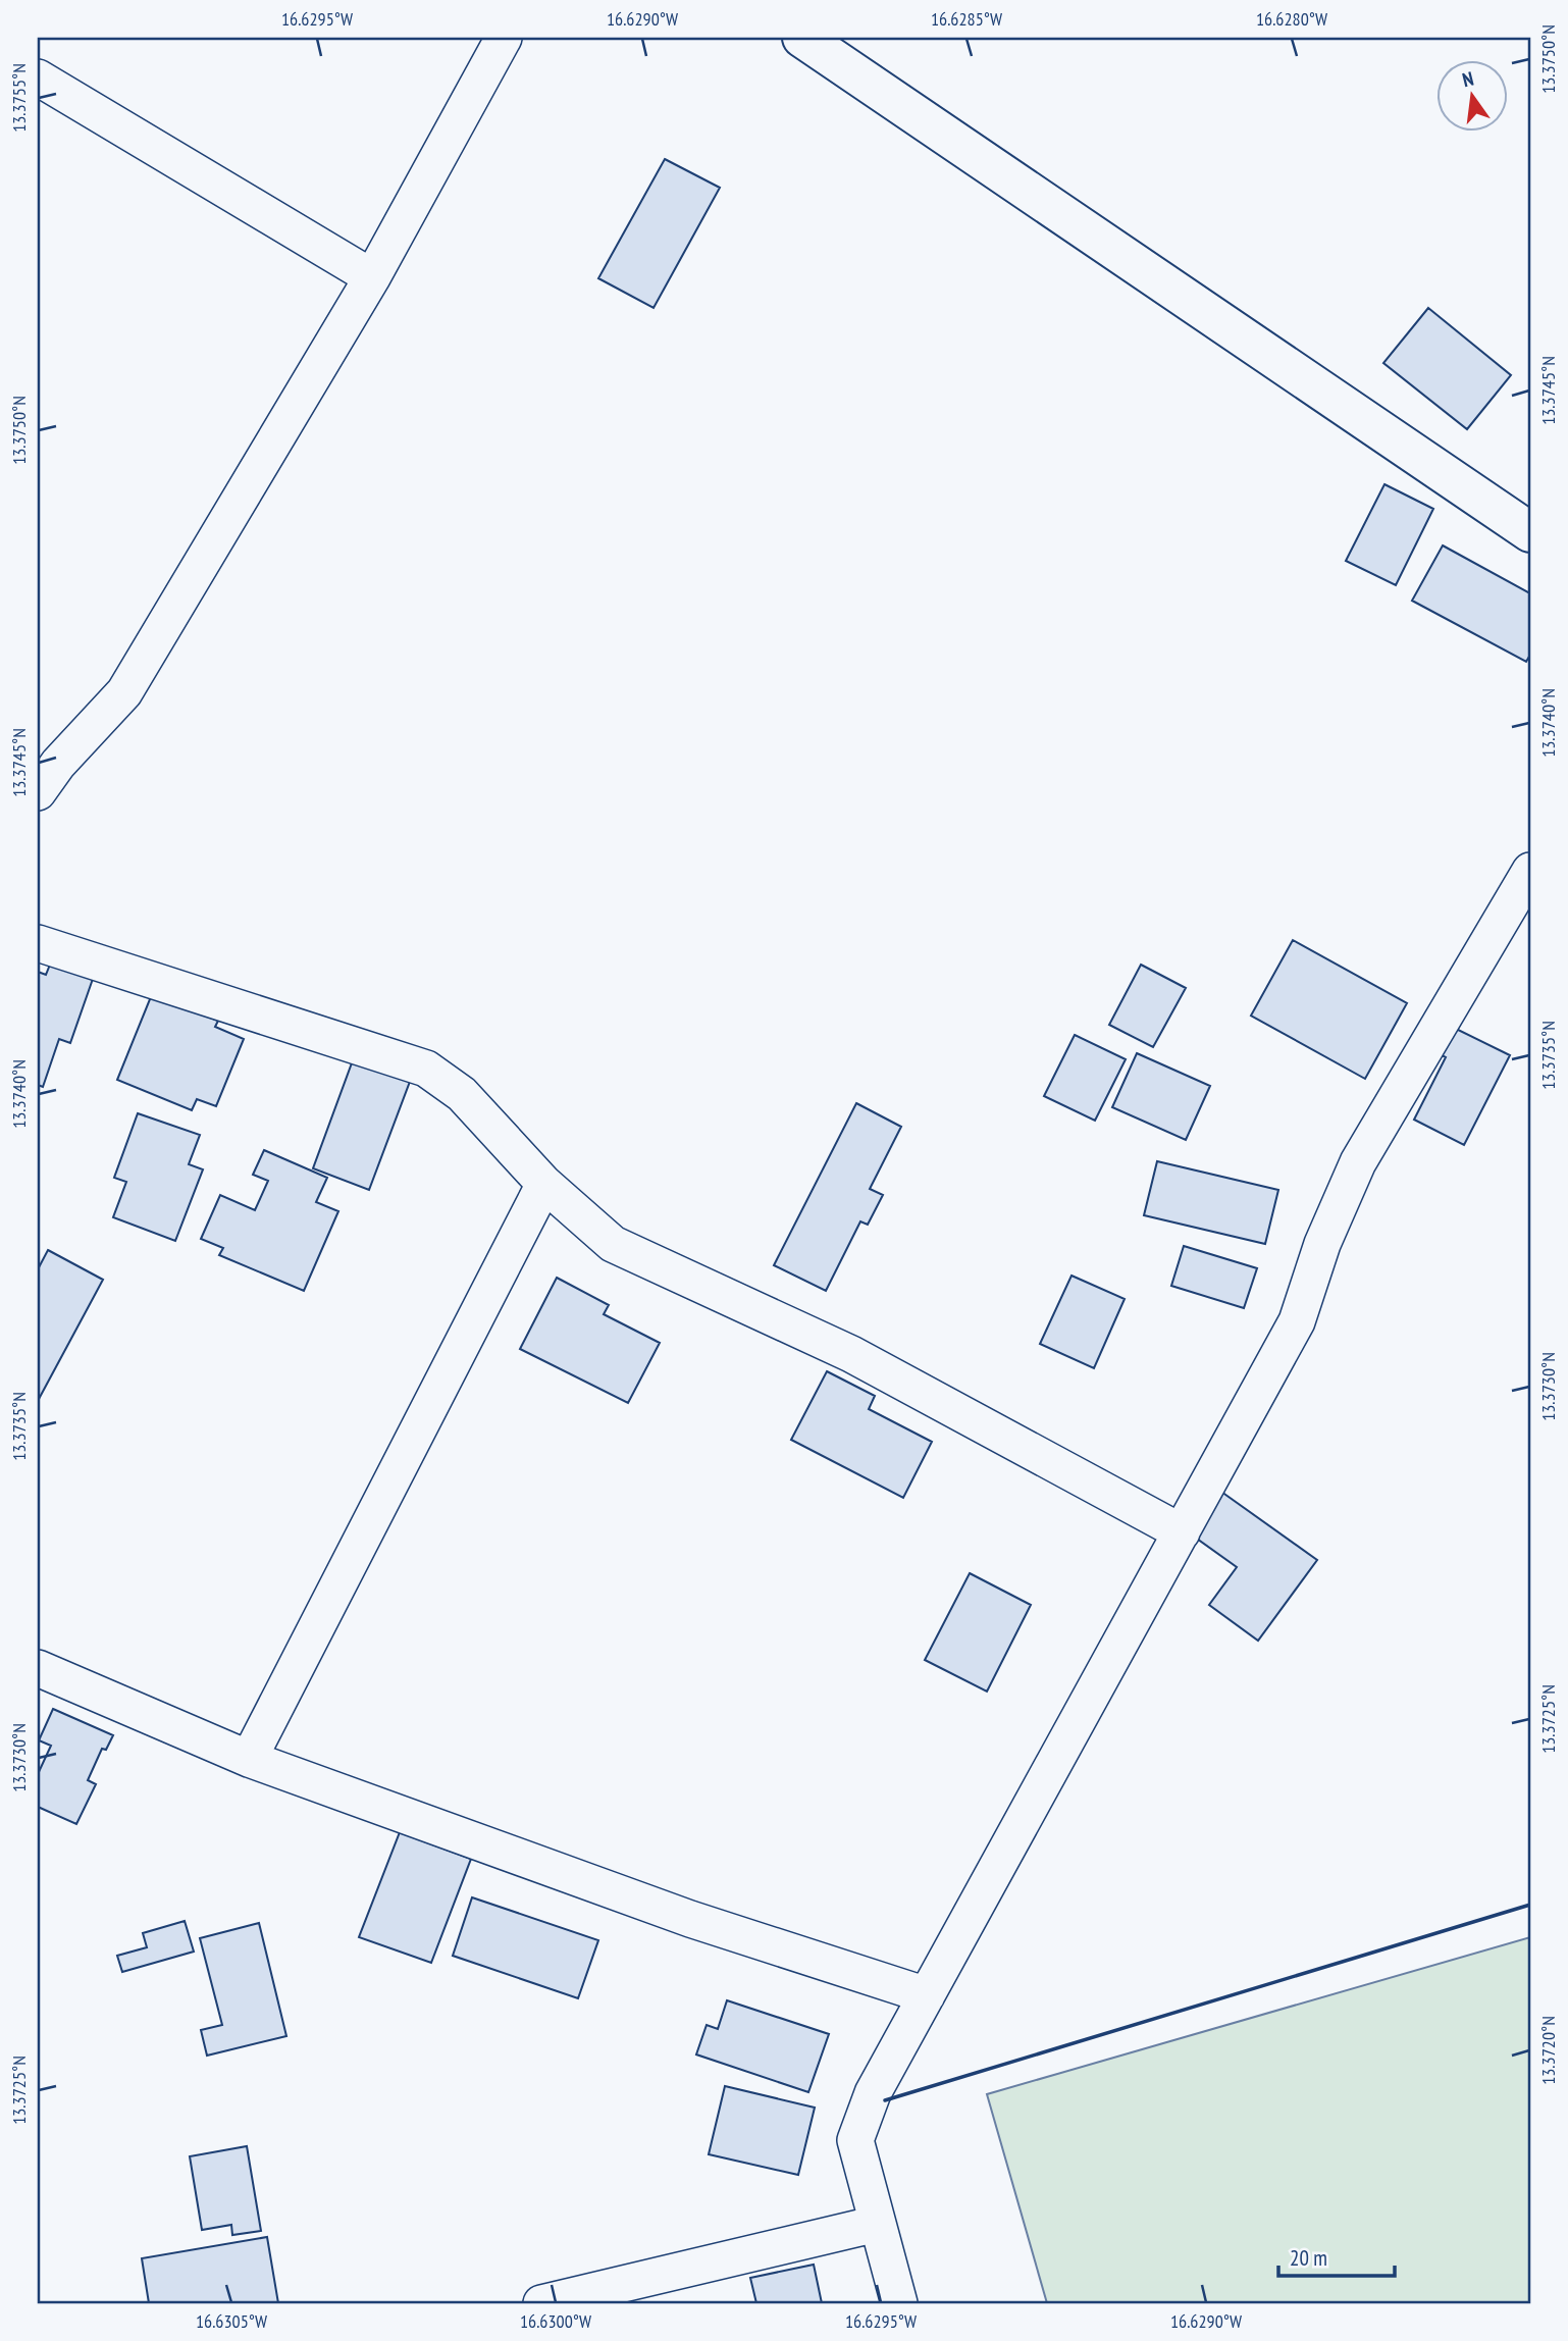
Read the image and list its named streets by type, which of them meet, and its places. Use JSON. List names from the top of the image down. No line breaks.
{"scale_bar":"20 m","north":"top","coordinates":["16.6295°W","16.6290°W","16.6285°W","16.6280°W","13.3750°N","13.3755°N","13.3745°N","13.3740°N","13.3735°N","13.3730°N","13.3725°N","13.3720°N","16.6305°W","16.6300°W"]}
